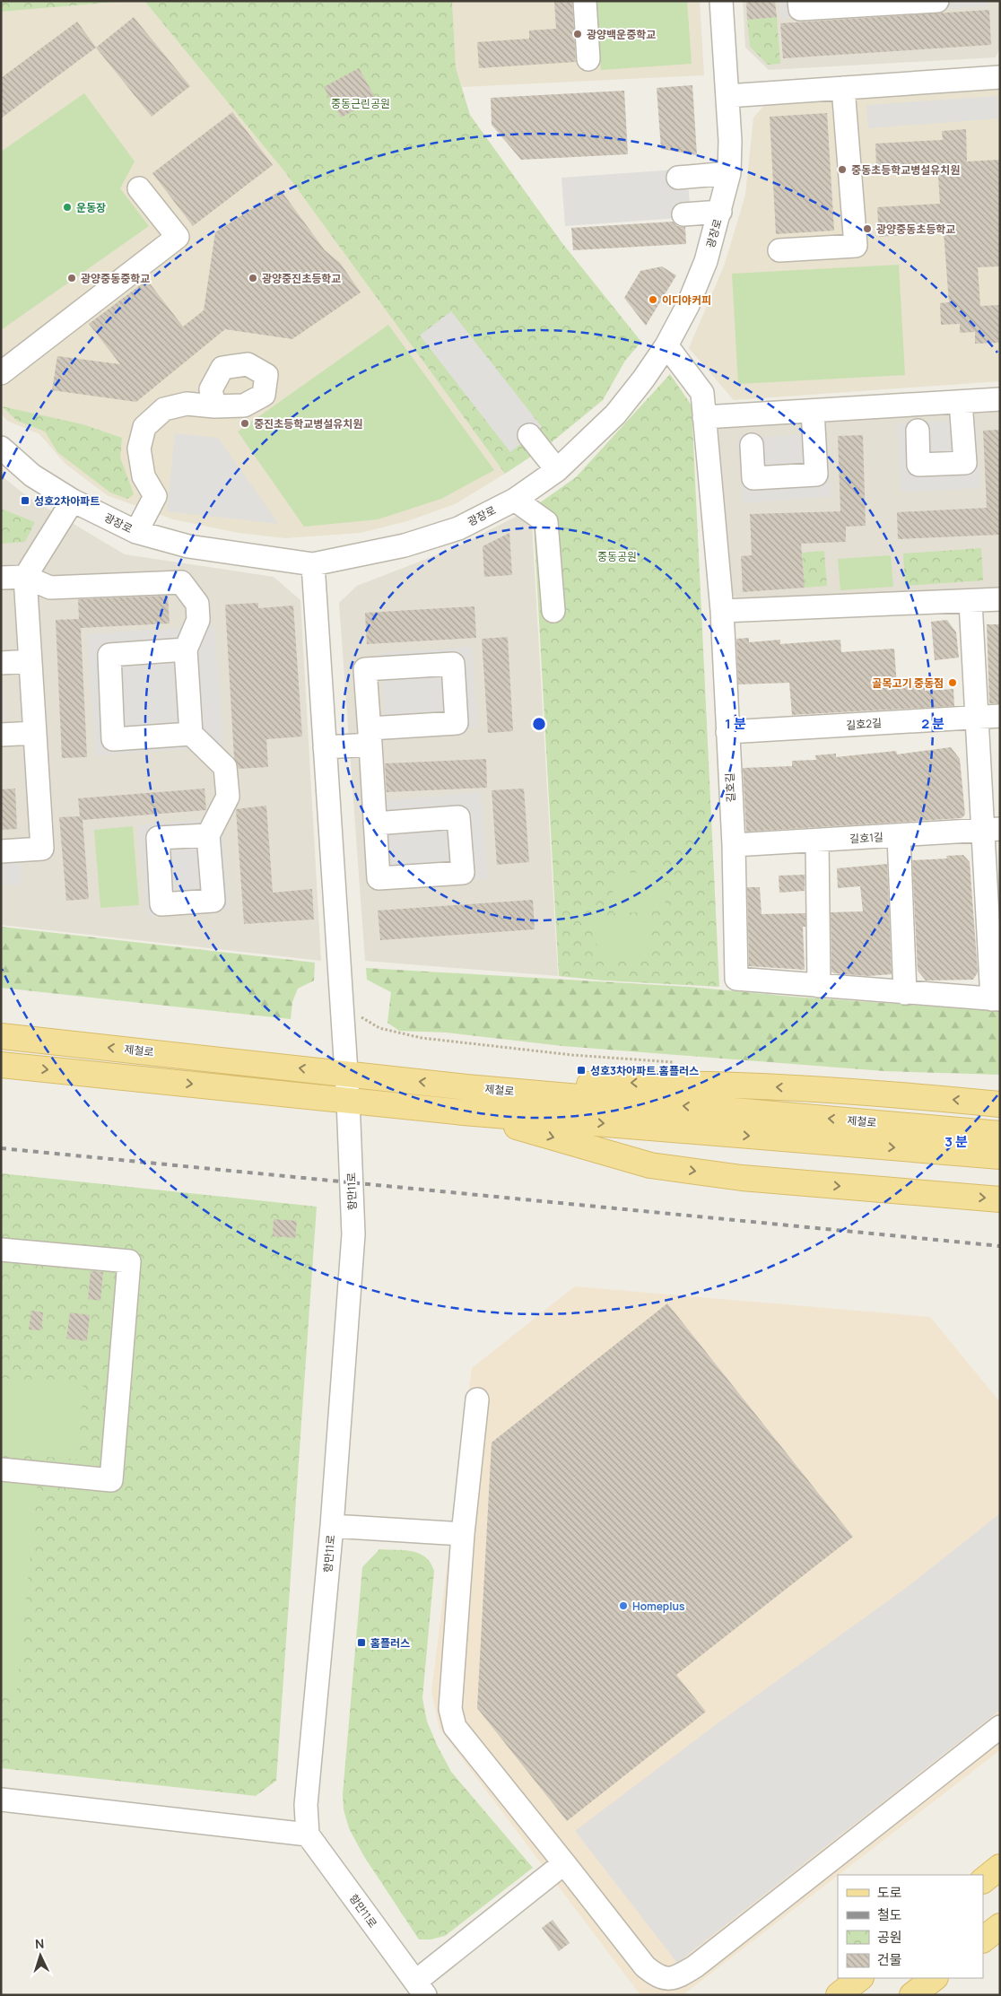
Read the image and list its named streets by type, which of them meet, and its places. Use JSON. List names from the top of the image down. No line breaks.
{"streets":{"main road":["제철로"],"street":["광장로","길호2길","길호길","길호1길","항만11로"]},"crossings":[["광장로","길호길"],["광장로","항만11로"],["길호2길","길호길"],["길호길","길호1길"],["제철로","항만11로"]],"parks":["중동근린공원","중동공원"],"places":{"other":["광양백운중학교","중동초등학교병설유치원","운동장","광양중동초등학교","광양중동중학교","광양중진초등학교","이디야커피","중진초등학교병설유치원","골목고기 중동점","Homeplus"],"transit":["성호2차아파트","성호3차아파트.홈플러스","홈플러스"]},"legend":["도로","철도","공원","건물"],"north":"top","rings":["1 분","2 분","3 분"]}
